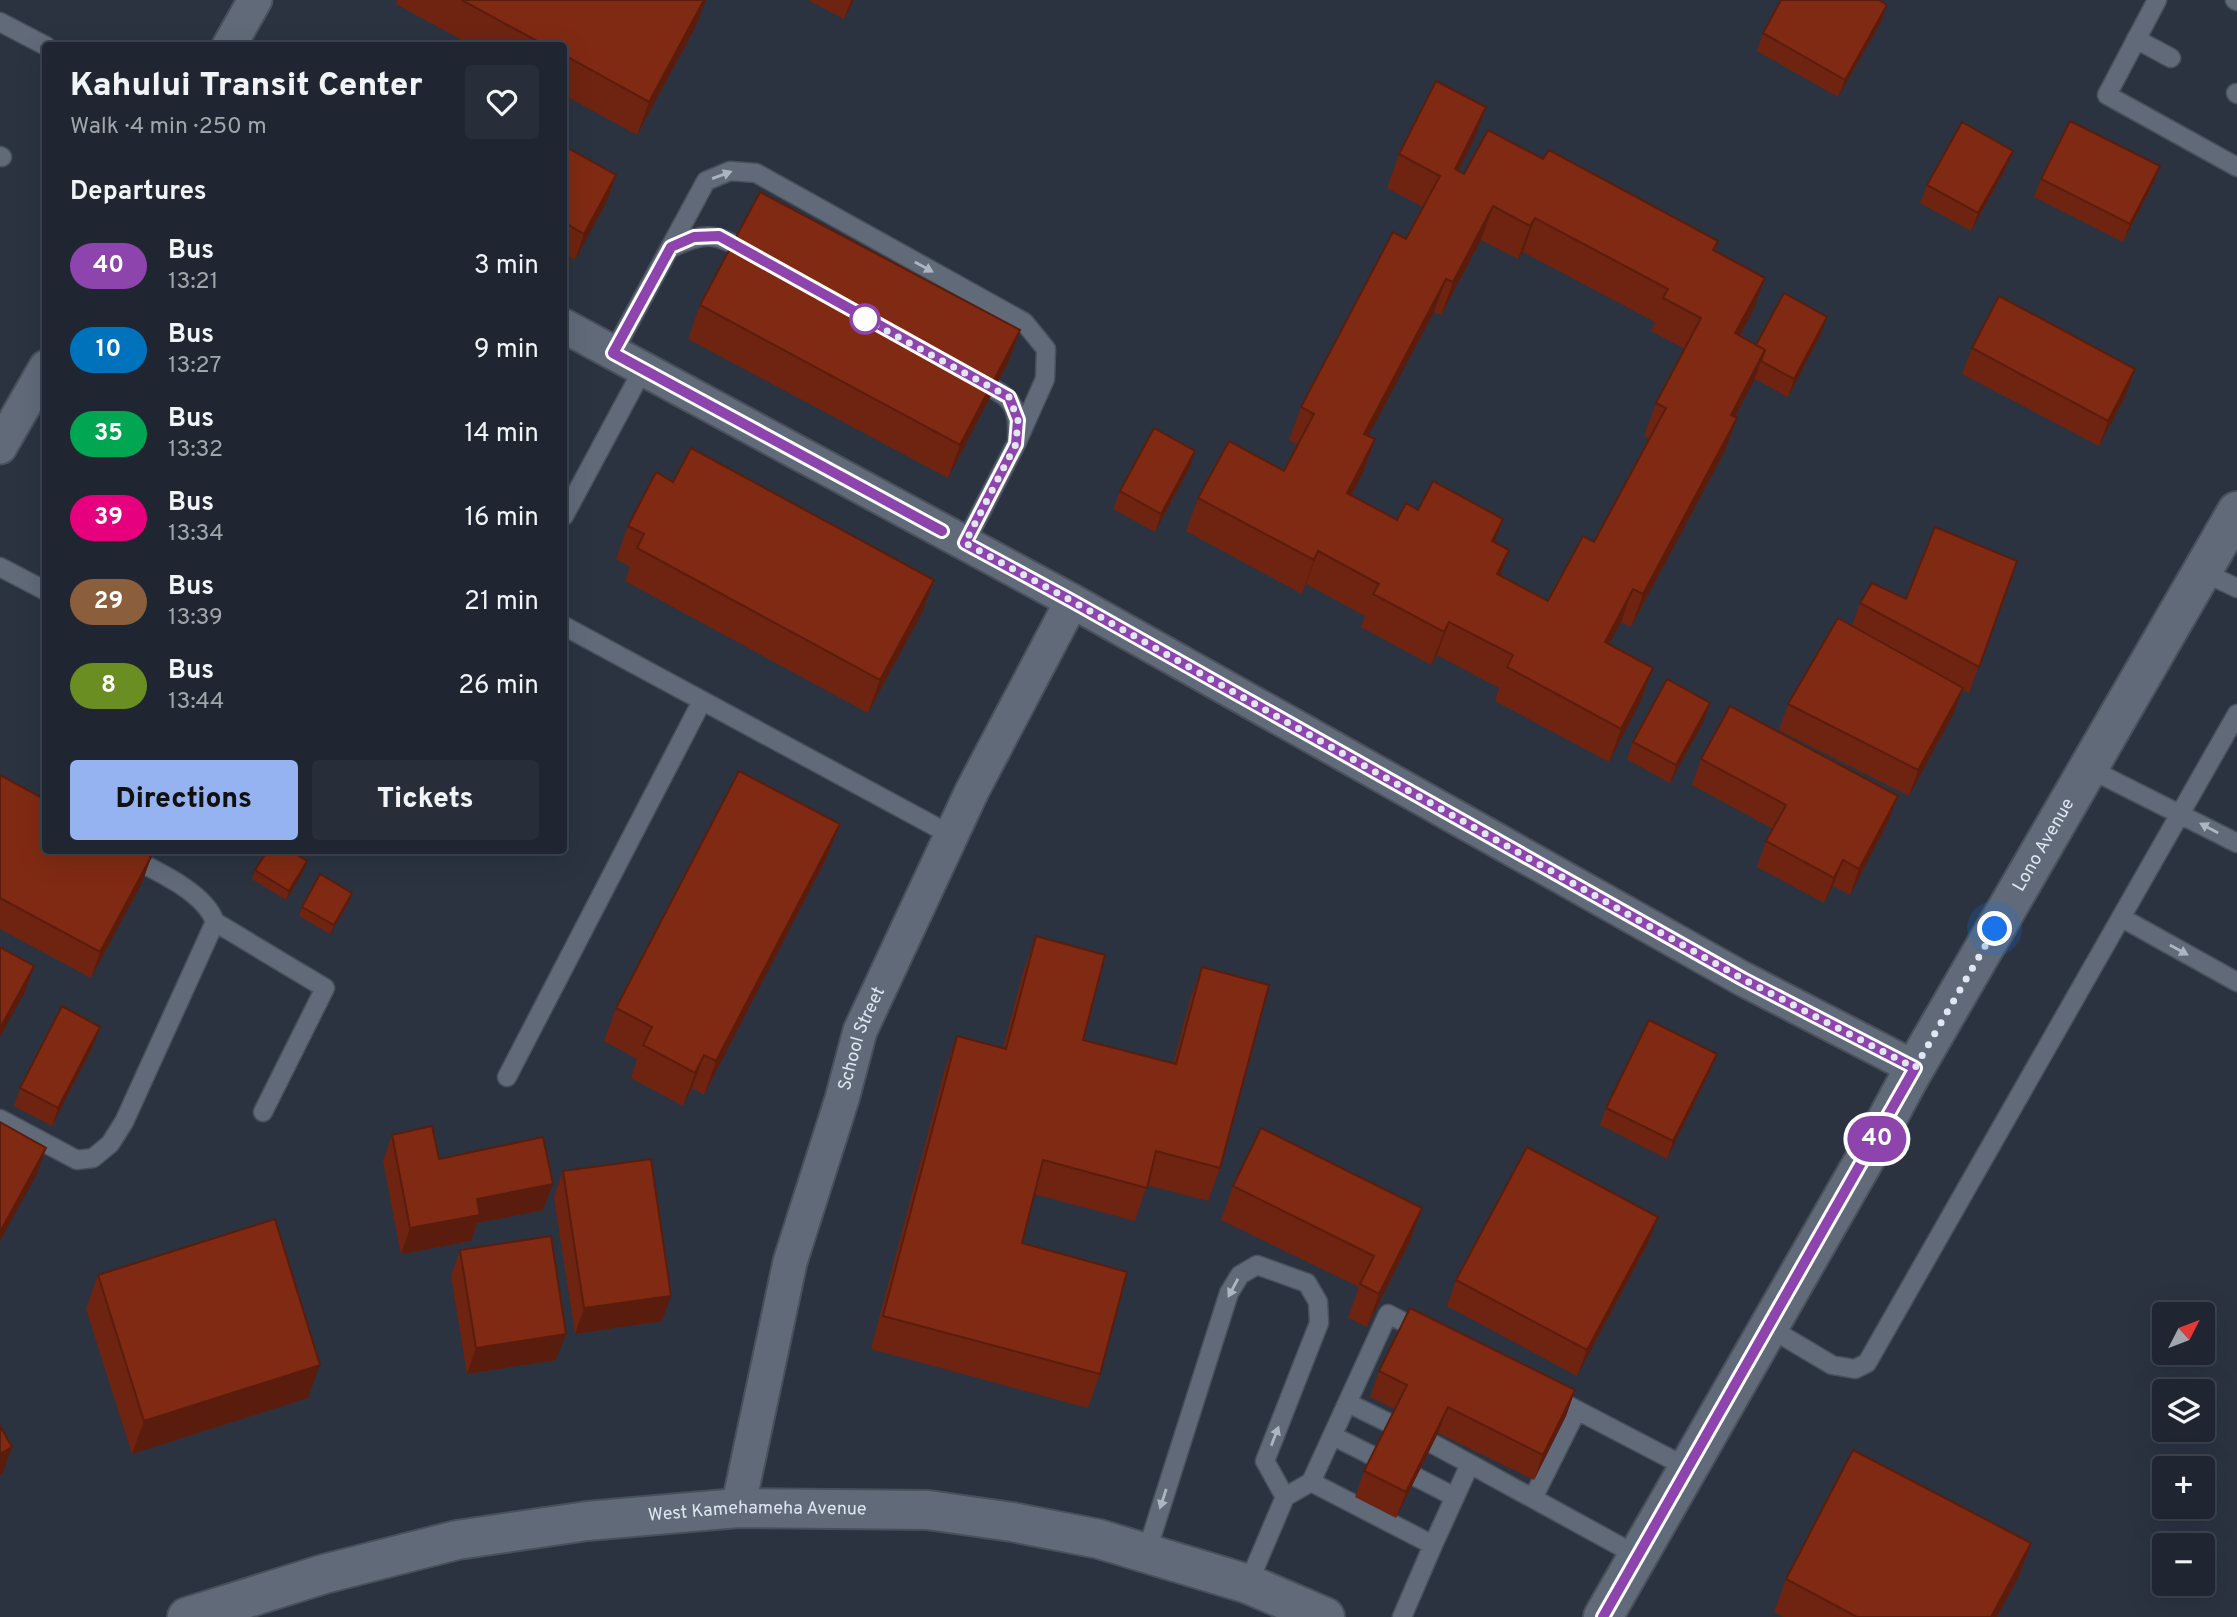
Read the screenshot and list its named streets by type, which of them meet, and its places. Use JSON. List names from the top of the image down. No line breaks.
{"streets":{"street":["Lono Avenue","School Street","West Kamehameha Avenue"]},"crossings":[["School Street","West Kamehameha Avenue"]],"lines":["bus line 40"],"north":"top right","page":{"on_map":"40","heading":[["Kahului Transit Center","Walk · 4 min · 250 m"],"Departures"],"list":[{"mark":"40","name":"Bus","note":"13:21","value":"3 min"},{"mark":"10","name":"Bus","note":"13:27","value":"9 min"},{"mark":"35","name":"Bus","note":"13:32","value":"14 min"},{"mark":"39","name":"Bus","note":"13:34","value":"16 min"},{"mark":"29","name":"Bus","note":"13:39","value":"21 min"},{"mark":"8","name":"Bus","note":"13:44","value":"26 min"}],"buttons":["Directions","Tickets"],"map_buttons":["+","−"]}}
